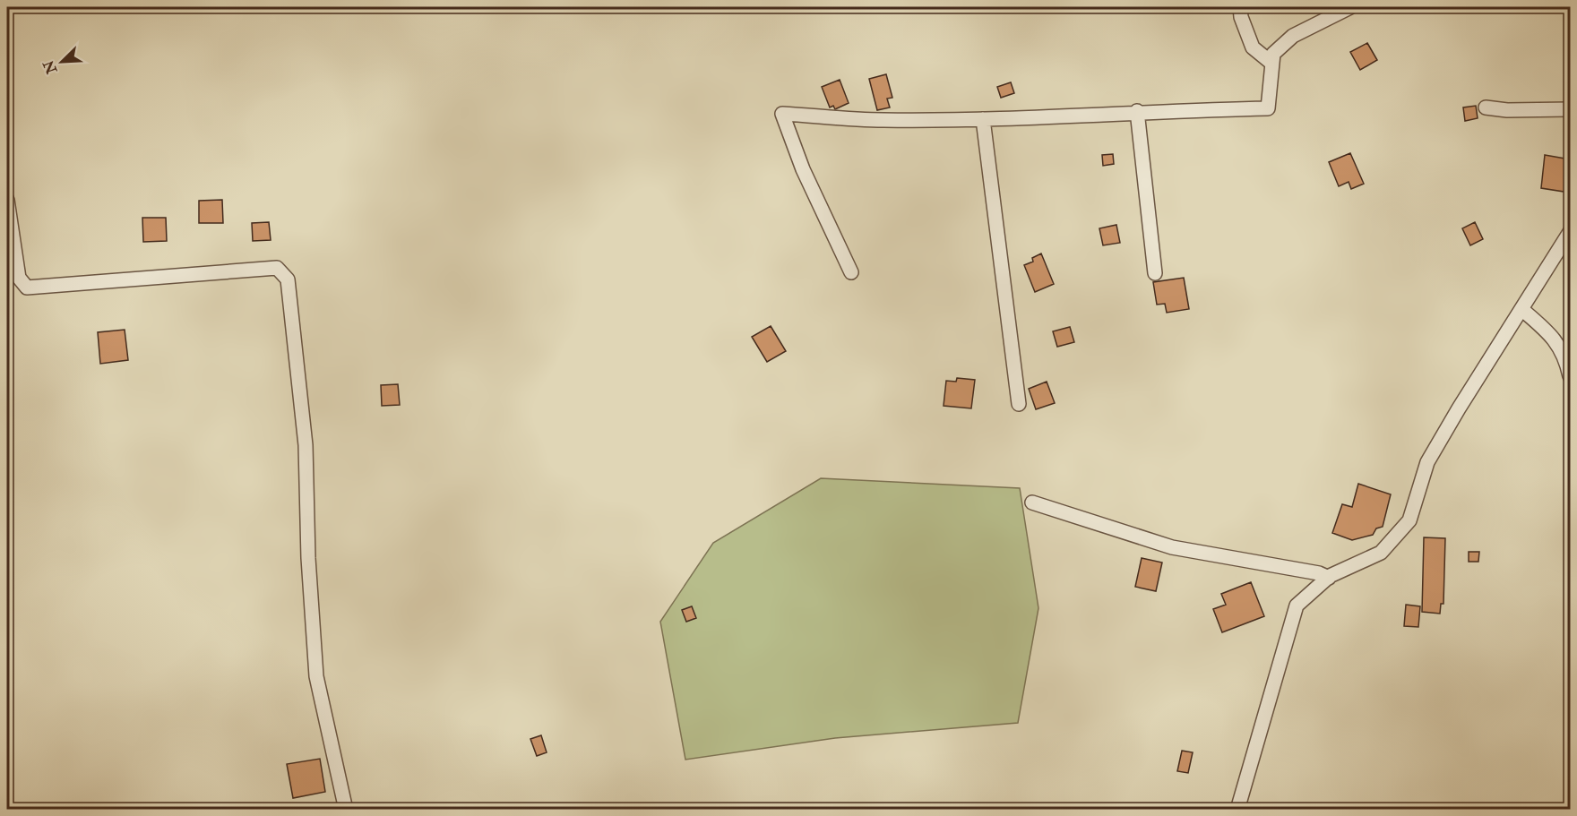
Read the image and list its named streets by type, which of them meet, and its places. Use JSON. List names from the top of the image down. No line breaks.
{"north":"bottom left"}
